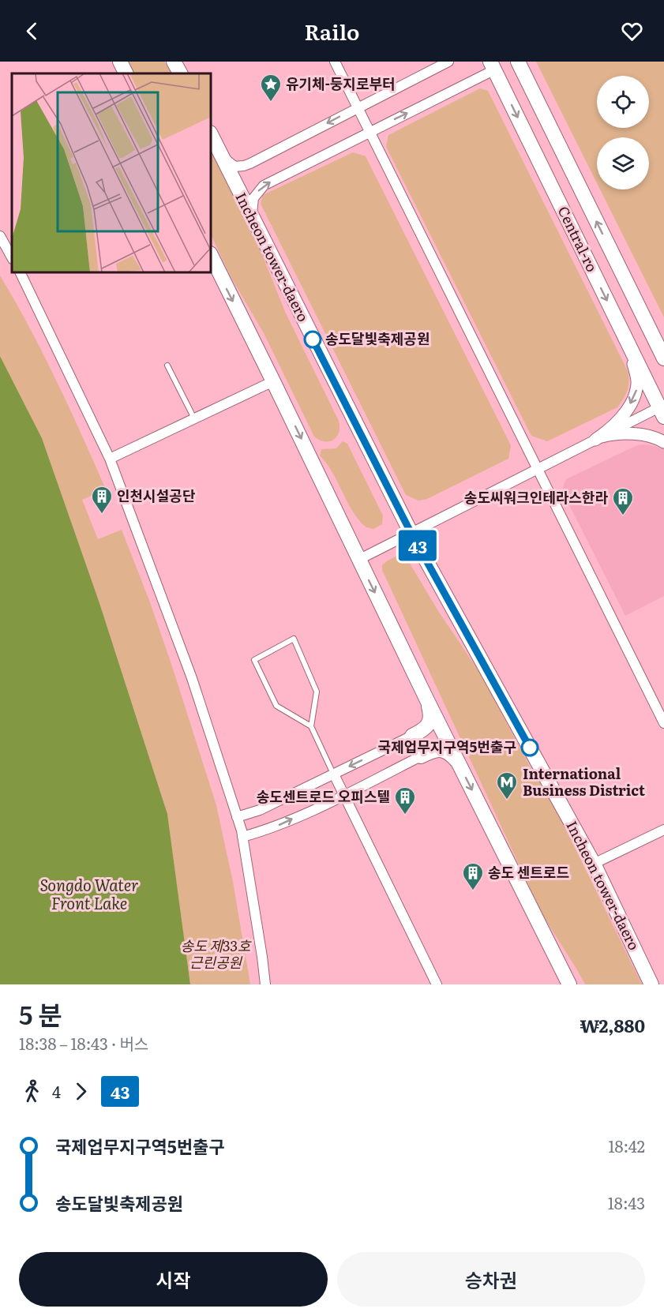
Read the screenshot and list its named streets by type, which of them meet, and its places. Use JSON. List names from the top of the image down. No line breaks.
{"streets":{"main road":["Central-ro","Incheon tower-daero"]},"water":["Songdo Water Front Lake"],"parks":["송도 제33호 근린공원"],"places":{"place":["유기체-둥지로부터"],"other":["송도달빛축제공원","국제업무지구역5번출구"],"building":["인천시설공단","송도씨워크인테라스한라","송도센트로드 오피스텔","송도 센트로드"],"metro station":["International Business District"]},"lines":["bus line 43"],"page":{"header":"Railo","on_map":"43","heading":["5 분","18:38 – 18:43 · 버스","₩2,880"],"legs":["4","43"],"list":[{"name":"국제업무지구역5번출구","value":"18:42"},{"name":"송도달빛축제공원","value":"18:43"}],"buttons":["시작","승차권"]}}
